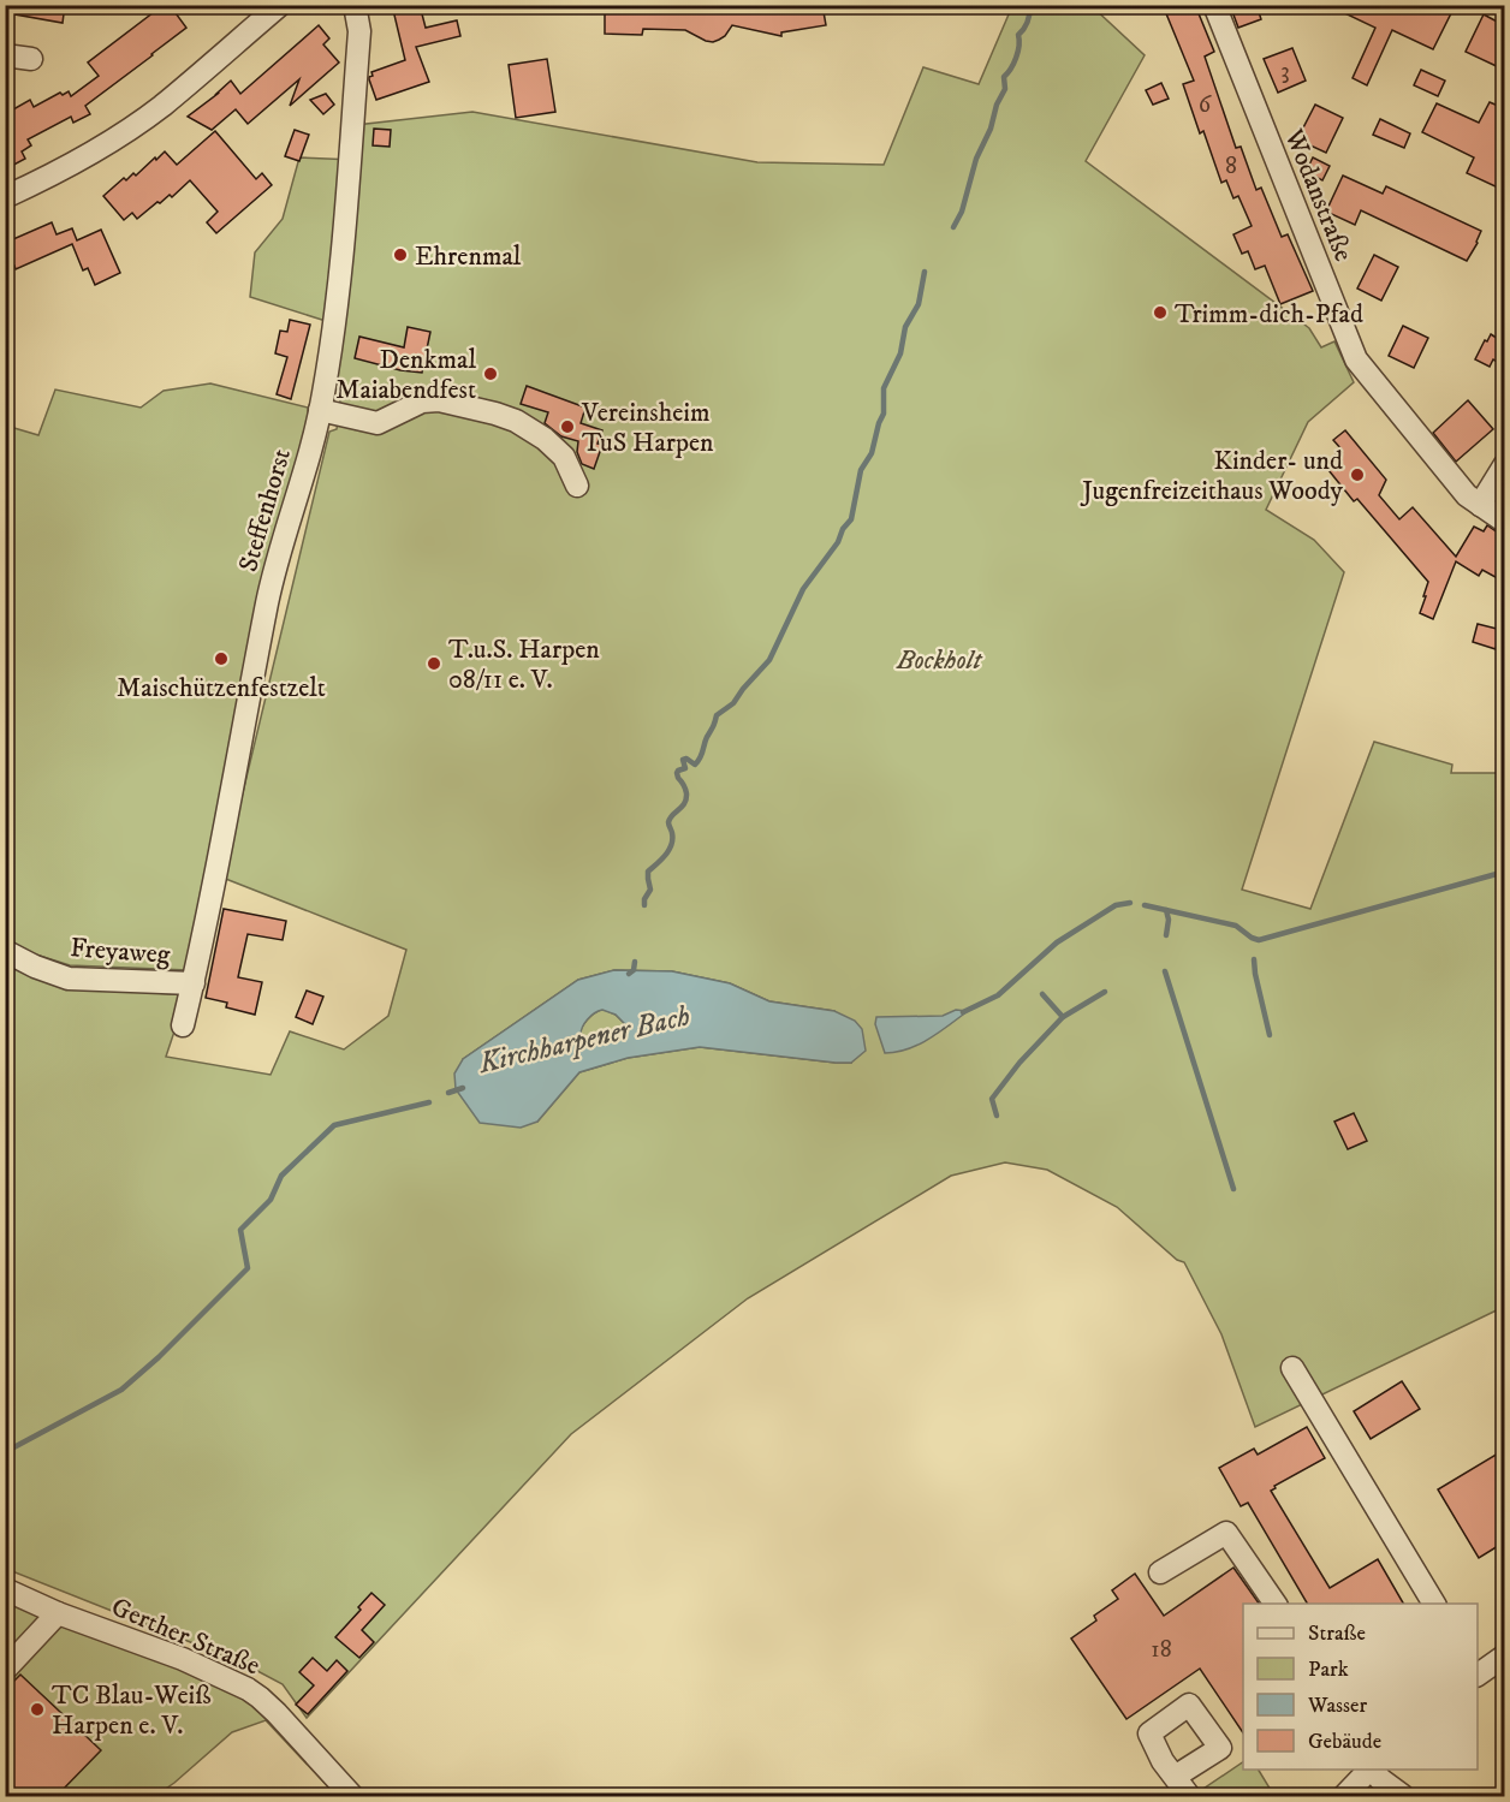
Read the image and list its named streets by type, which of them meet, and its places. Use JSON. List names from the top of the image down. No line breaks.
{"streets":{"street":["Wodanstraße","Steffenhorst","Freyaweg","Gerther Straße"]},"crossings":[["Steffenhorst","Freyaweg"]],"water":["Kirchharpener Bach"],"parks":["Bockholt"],"places":["Ehrenmal","Trimm-dich-Pfad","Denkmal Maiabendfest","Vereinsheim TuS Harpen","Kinder- und Jugenfreizeithaus Woody","Maischützenfestzelt","T.u.S. Harpen 08/11 e. V.","TC Blau-Weiß Harpen e. V."],"house_numbers":["3","6","8","18"],"legend":["Straße","Park","Wasser","Gebäude"]}
